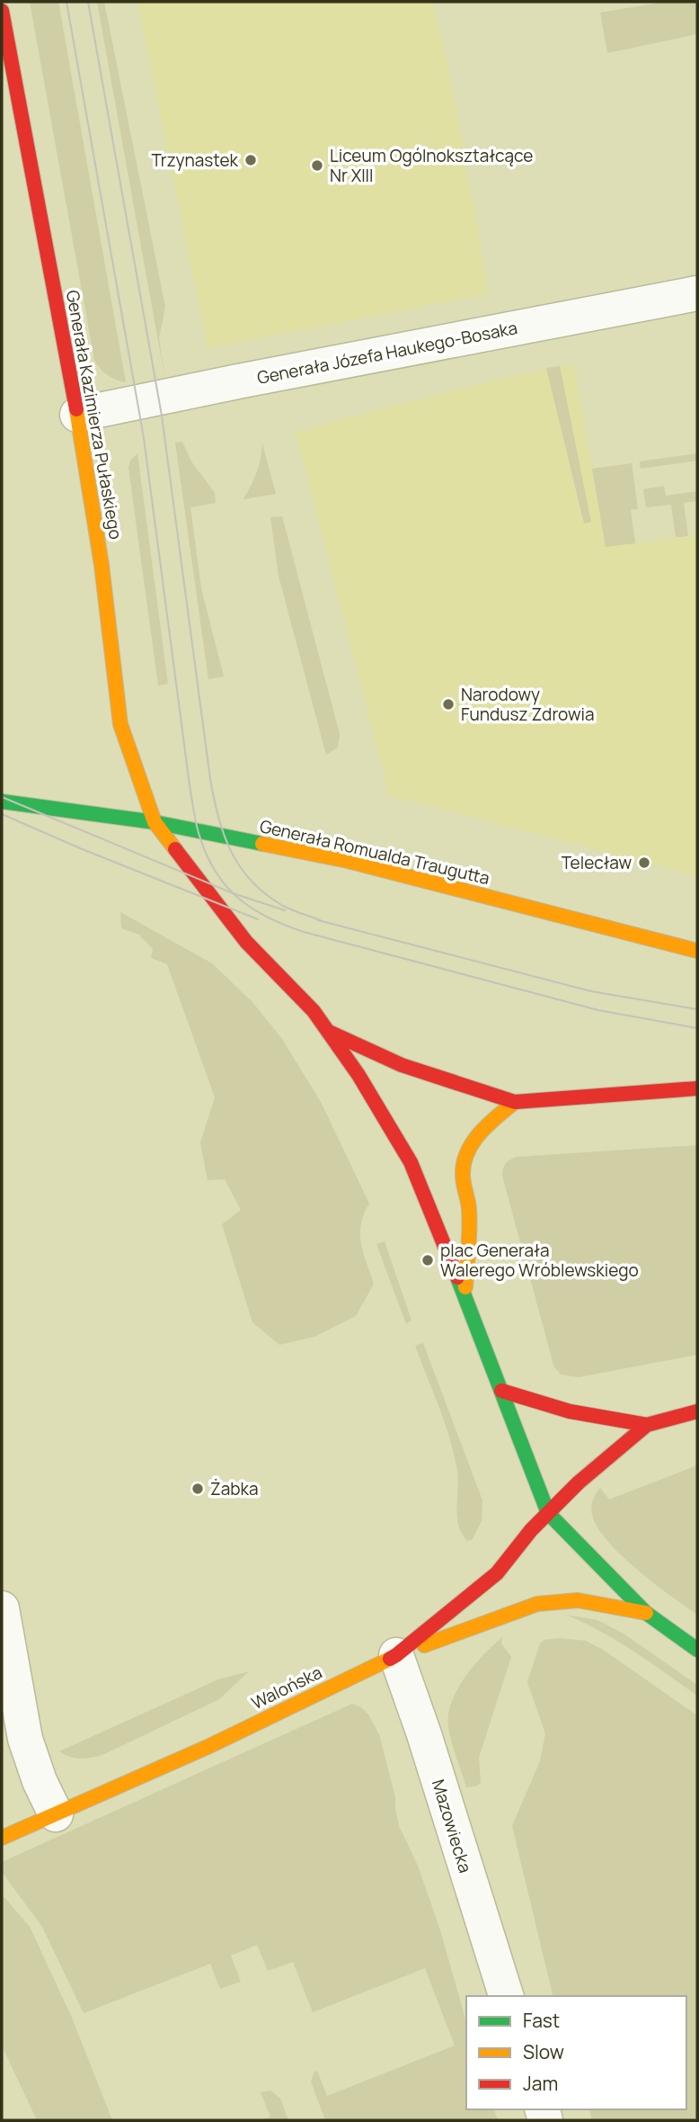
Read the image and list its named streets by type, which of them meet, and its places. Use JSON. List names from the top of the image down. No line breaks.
{"streets":{"main road":["Generała Kazimierza Pułaskiego","Generała Romualda Traugutta","Walońska"],"street":["Generała Józefa Haukego-Bosaka","Mazowiecka"]},"crossings":[["Generała Józefa Haukego-Bosaka","Generała Kazimierza Pułaskiego"],["Generała Kazimierza Pułaskiego","Generała Romualda Traugutta"],["Walońska","Mazowiecka"]],"places":["Trzynastek","Liceum Ogólnokształcące Nr XIII","Narodowy Fundusz Zdrowia","Telecław","plac Generała Walerego Wróblewskiego","Żabka"],"legend":["Fast","Slow","Jam"]}
